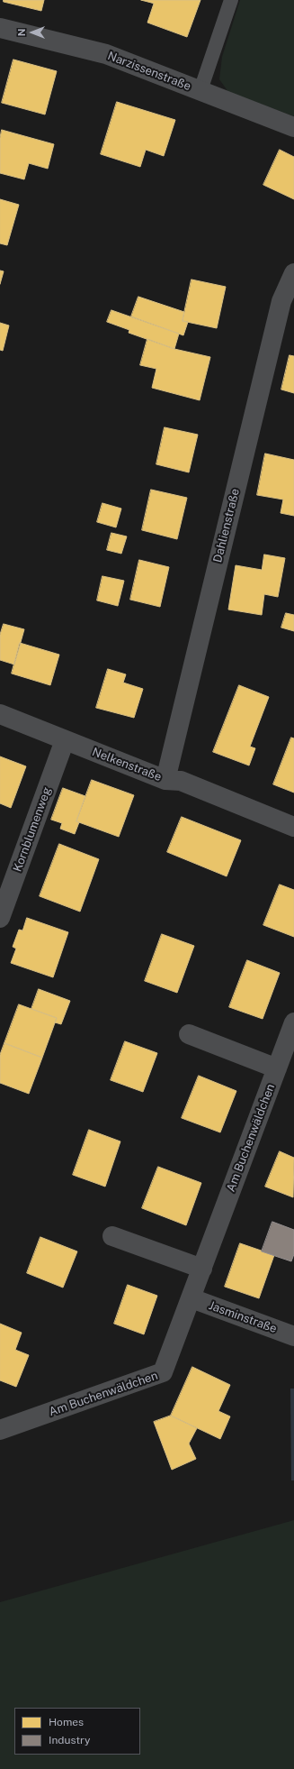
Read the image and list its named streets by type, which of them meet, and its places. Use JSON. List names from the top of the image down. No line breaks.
{"streets":{"street":["Narzissenstraße","Dahlienstraße","Nelkenstraße","Kornblumenweg","Am Buchenwäldchen","Jasminstraße"]},"crossings":[["Dahlienstraße","Nelkenstraße"],["Nelkenstraße","Kornblumenweg"],["Am Buchenwäldchen","Jasminstraße"]],"legend":["Homes","Industry"],"north":"left"}
